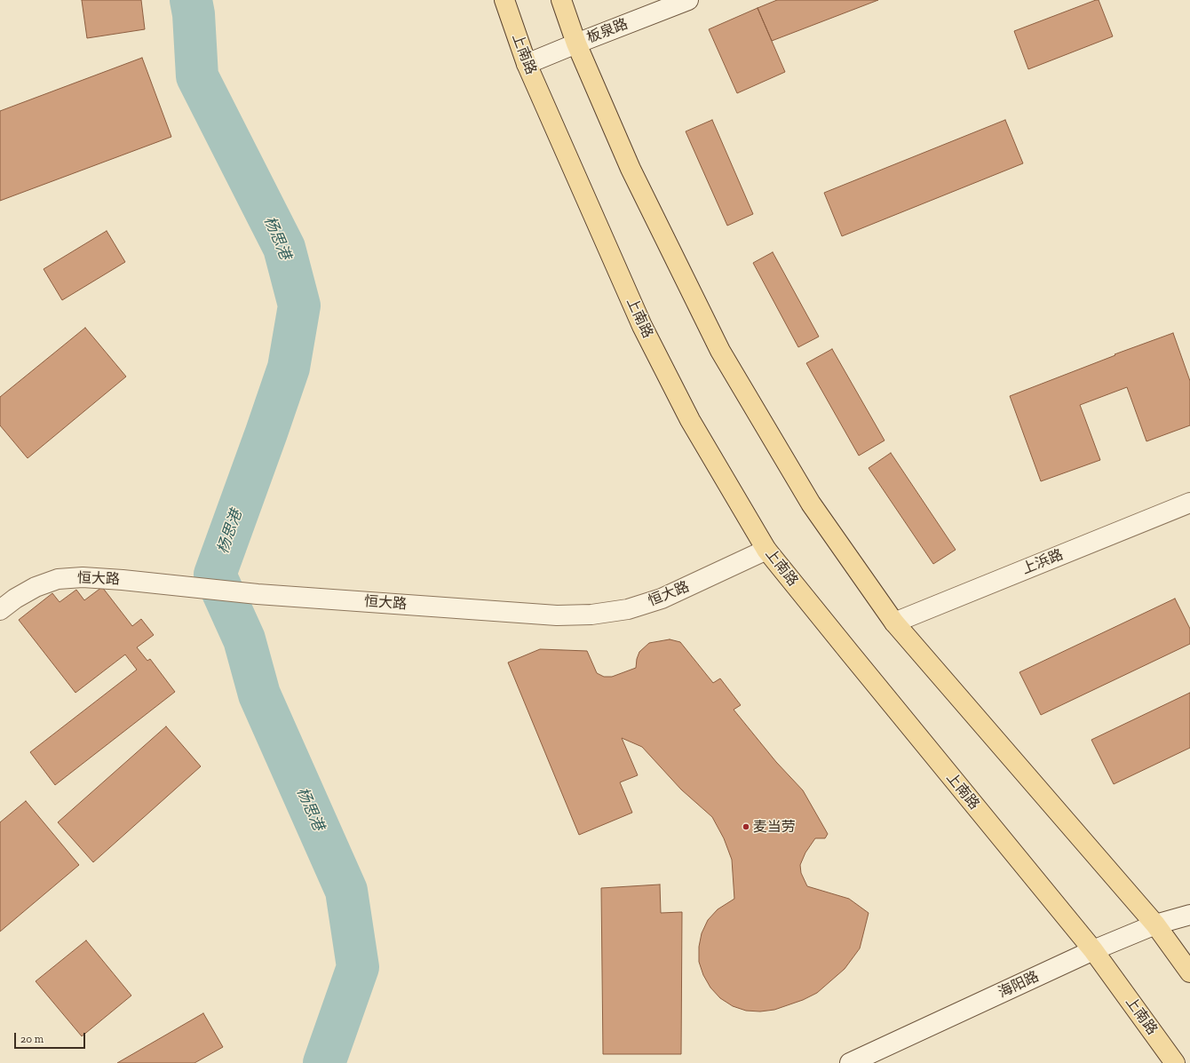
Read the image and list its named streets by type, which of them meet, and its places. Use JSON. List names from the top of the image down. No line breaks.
{"streets":{"main road":["上南路"],"street":["板泉路","上浜路","恒大路","海阳路"]},"crossings":[["板泉路","上南路"],["上南路","恒大路"],["上南路","海阳路"]],"water":["杨思港"],"places":["麦当劳"],"scale_bar":"20 m"}
